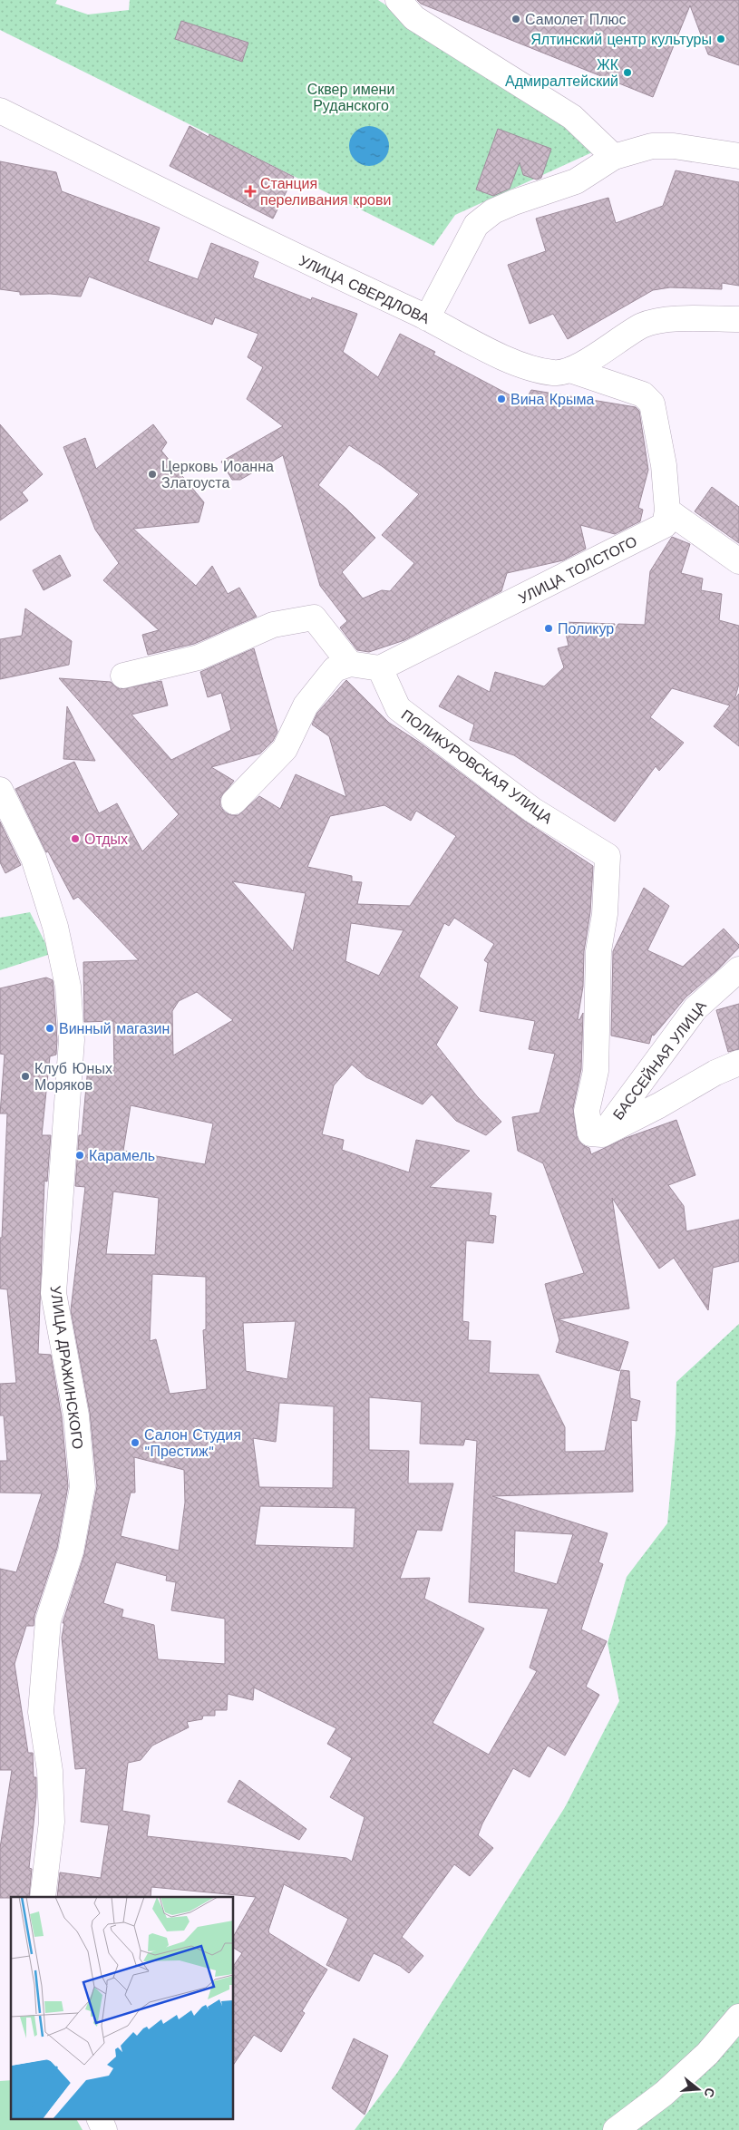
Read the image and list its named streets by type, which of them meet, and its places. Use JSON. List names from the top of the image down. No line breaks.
{"streets":{"street":["УЛИЦА СВЕРДЛОВА","УЛИЦА ТОЛСТОГО","ПОЛИКУРОВСКАЯ УЛИЦА","БАССЕЙНАЯ УЛИЦА","УЛИЦА ДРАЖИНСКОГО"]},"crossings":[["УЛИЦА ТОЛСТОГО","ПОЛИКУРОВСКАЯ УЛИЦА"],["ПОЛИКУРОВСКАЯ УЛИЦА","БАССЕЙНАЯ УЛИЦА"]],"parks":["Сквер имени Руданского"],"places":{"other":["Самолет Плюс","Ялтинский центр культуры","ЖК Адмиралтейский","Вина Крыма","Церковь Иоанна Златоуста","Поликур","Отдых","Винный магазин","Клуб Юных Моряков","Карамель","Салон Студия \"Престиж\""],"health":["Станция переливания крови"]},"north":"right"}
